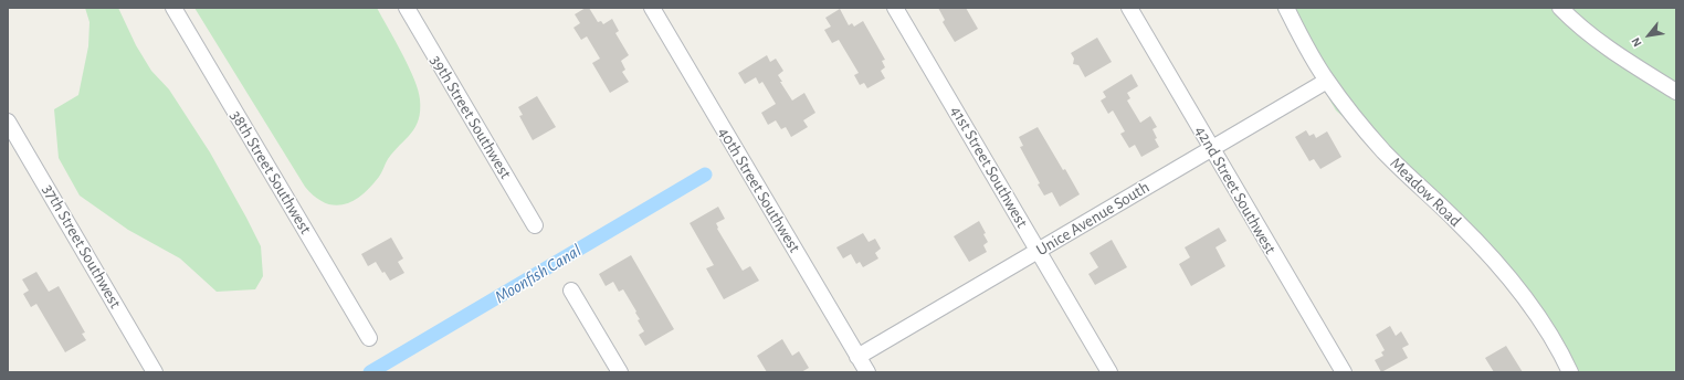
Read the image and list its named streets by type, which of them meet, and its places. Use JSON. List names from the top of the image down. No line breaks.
{"streets":{"street":["39th Street Southwest","41st Street Southwest","38th Street Southwest","40th Street Southwest","42nd Street Southwest","Meadow Road","Unice Avenue South","37th Street Southwest"]},"crossings":[["41st Street Southwest","Unice Avenue South"],["40th Street Southwest","Unice Avenue South"],["42nd Street Southwest","Unice Avenue South"],["Meadow Road","Unice Avenue South"]],"water":["Moonfish Canal"],"north":"bottom left"}
